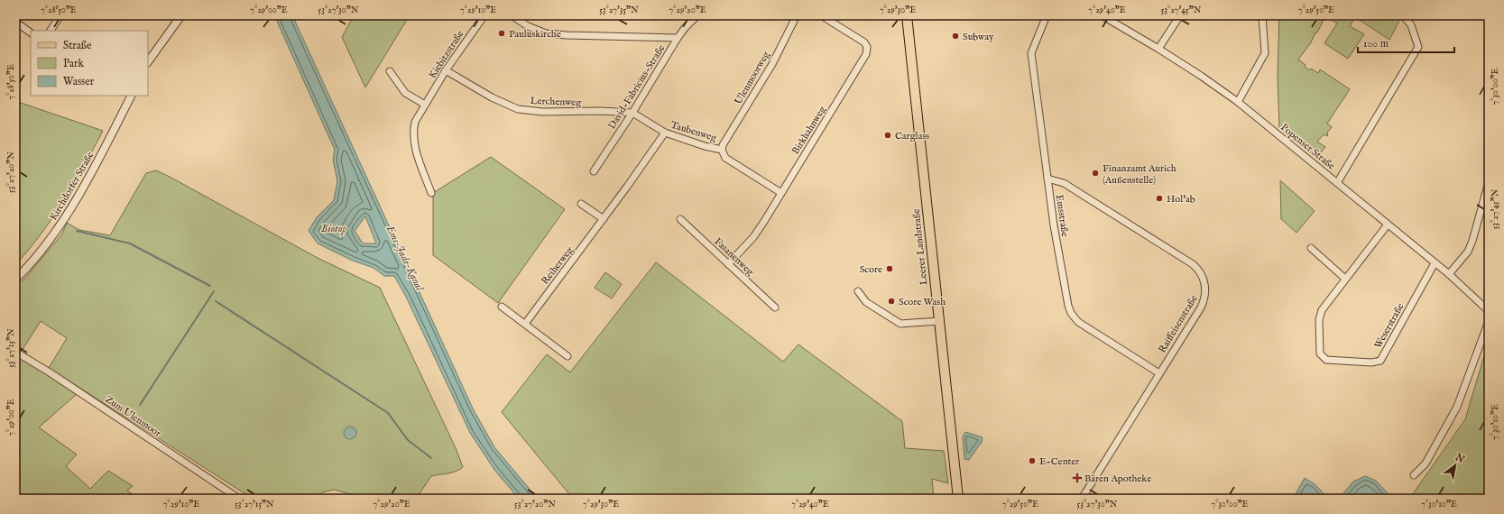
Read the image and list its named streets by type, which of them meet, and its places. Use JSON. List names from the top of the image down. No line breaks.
{"streets":{"main road":["Leerer Landstraße"],"street":["Kiebitzstraße","Ulenmoorweg","David-Fabricius-Straße","Lerchenweg","Birkhahnweg","Taubenweg","Popenser Straße","Kirchdorfer Straße","Emsstraße","Fasanenweg","Reiherweg","Raiffeisenstraße","Weserstraße","Zum Ulenmoor"]},"crossings":[["Kiebitzstraße","Lerchenweg"],["Ulenmoorweg","Taubenweg"],["David-Fabricius-Straße","Lerchenweg"],["David-Fabricius-Straße","Taubenweg"],["Lerchenweg","Taubenweg"],["Birkhahnweg","Taubenweg"],["Birkhahnweg","Fasanenweg"],["Taubenweg","Reiherweg"],["Popenser Straße","Weserstraße"],["Emsstraße","Raiffeisenstraße"]],"water":["Biotop","Ems-Jade-Kanal"],"places":{"other":["Pauluskirche","Subway","Carglass","Finanzamt Aurich (Außenstelle)","Hol'ab","Score","Score Wash","E-Center"],"health":["Bären Apotheke"]},"legend":["Straße","Park","Wasser"],"scale_bar":"100 m","north":"top right","coordinates":["7°28'50\"E","7°29'00\"E","53°27'30\"N","7°29'10\"E","53°27'35\"N","7°29'20\"E","7°29'30\"E","7°29'40\"E","53°27'45\"N","7°29'50\"E","7°30'00\"E","53°27'20\"N","53°27'15\"N","7°30'10\"E"]}
